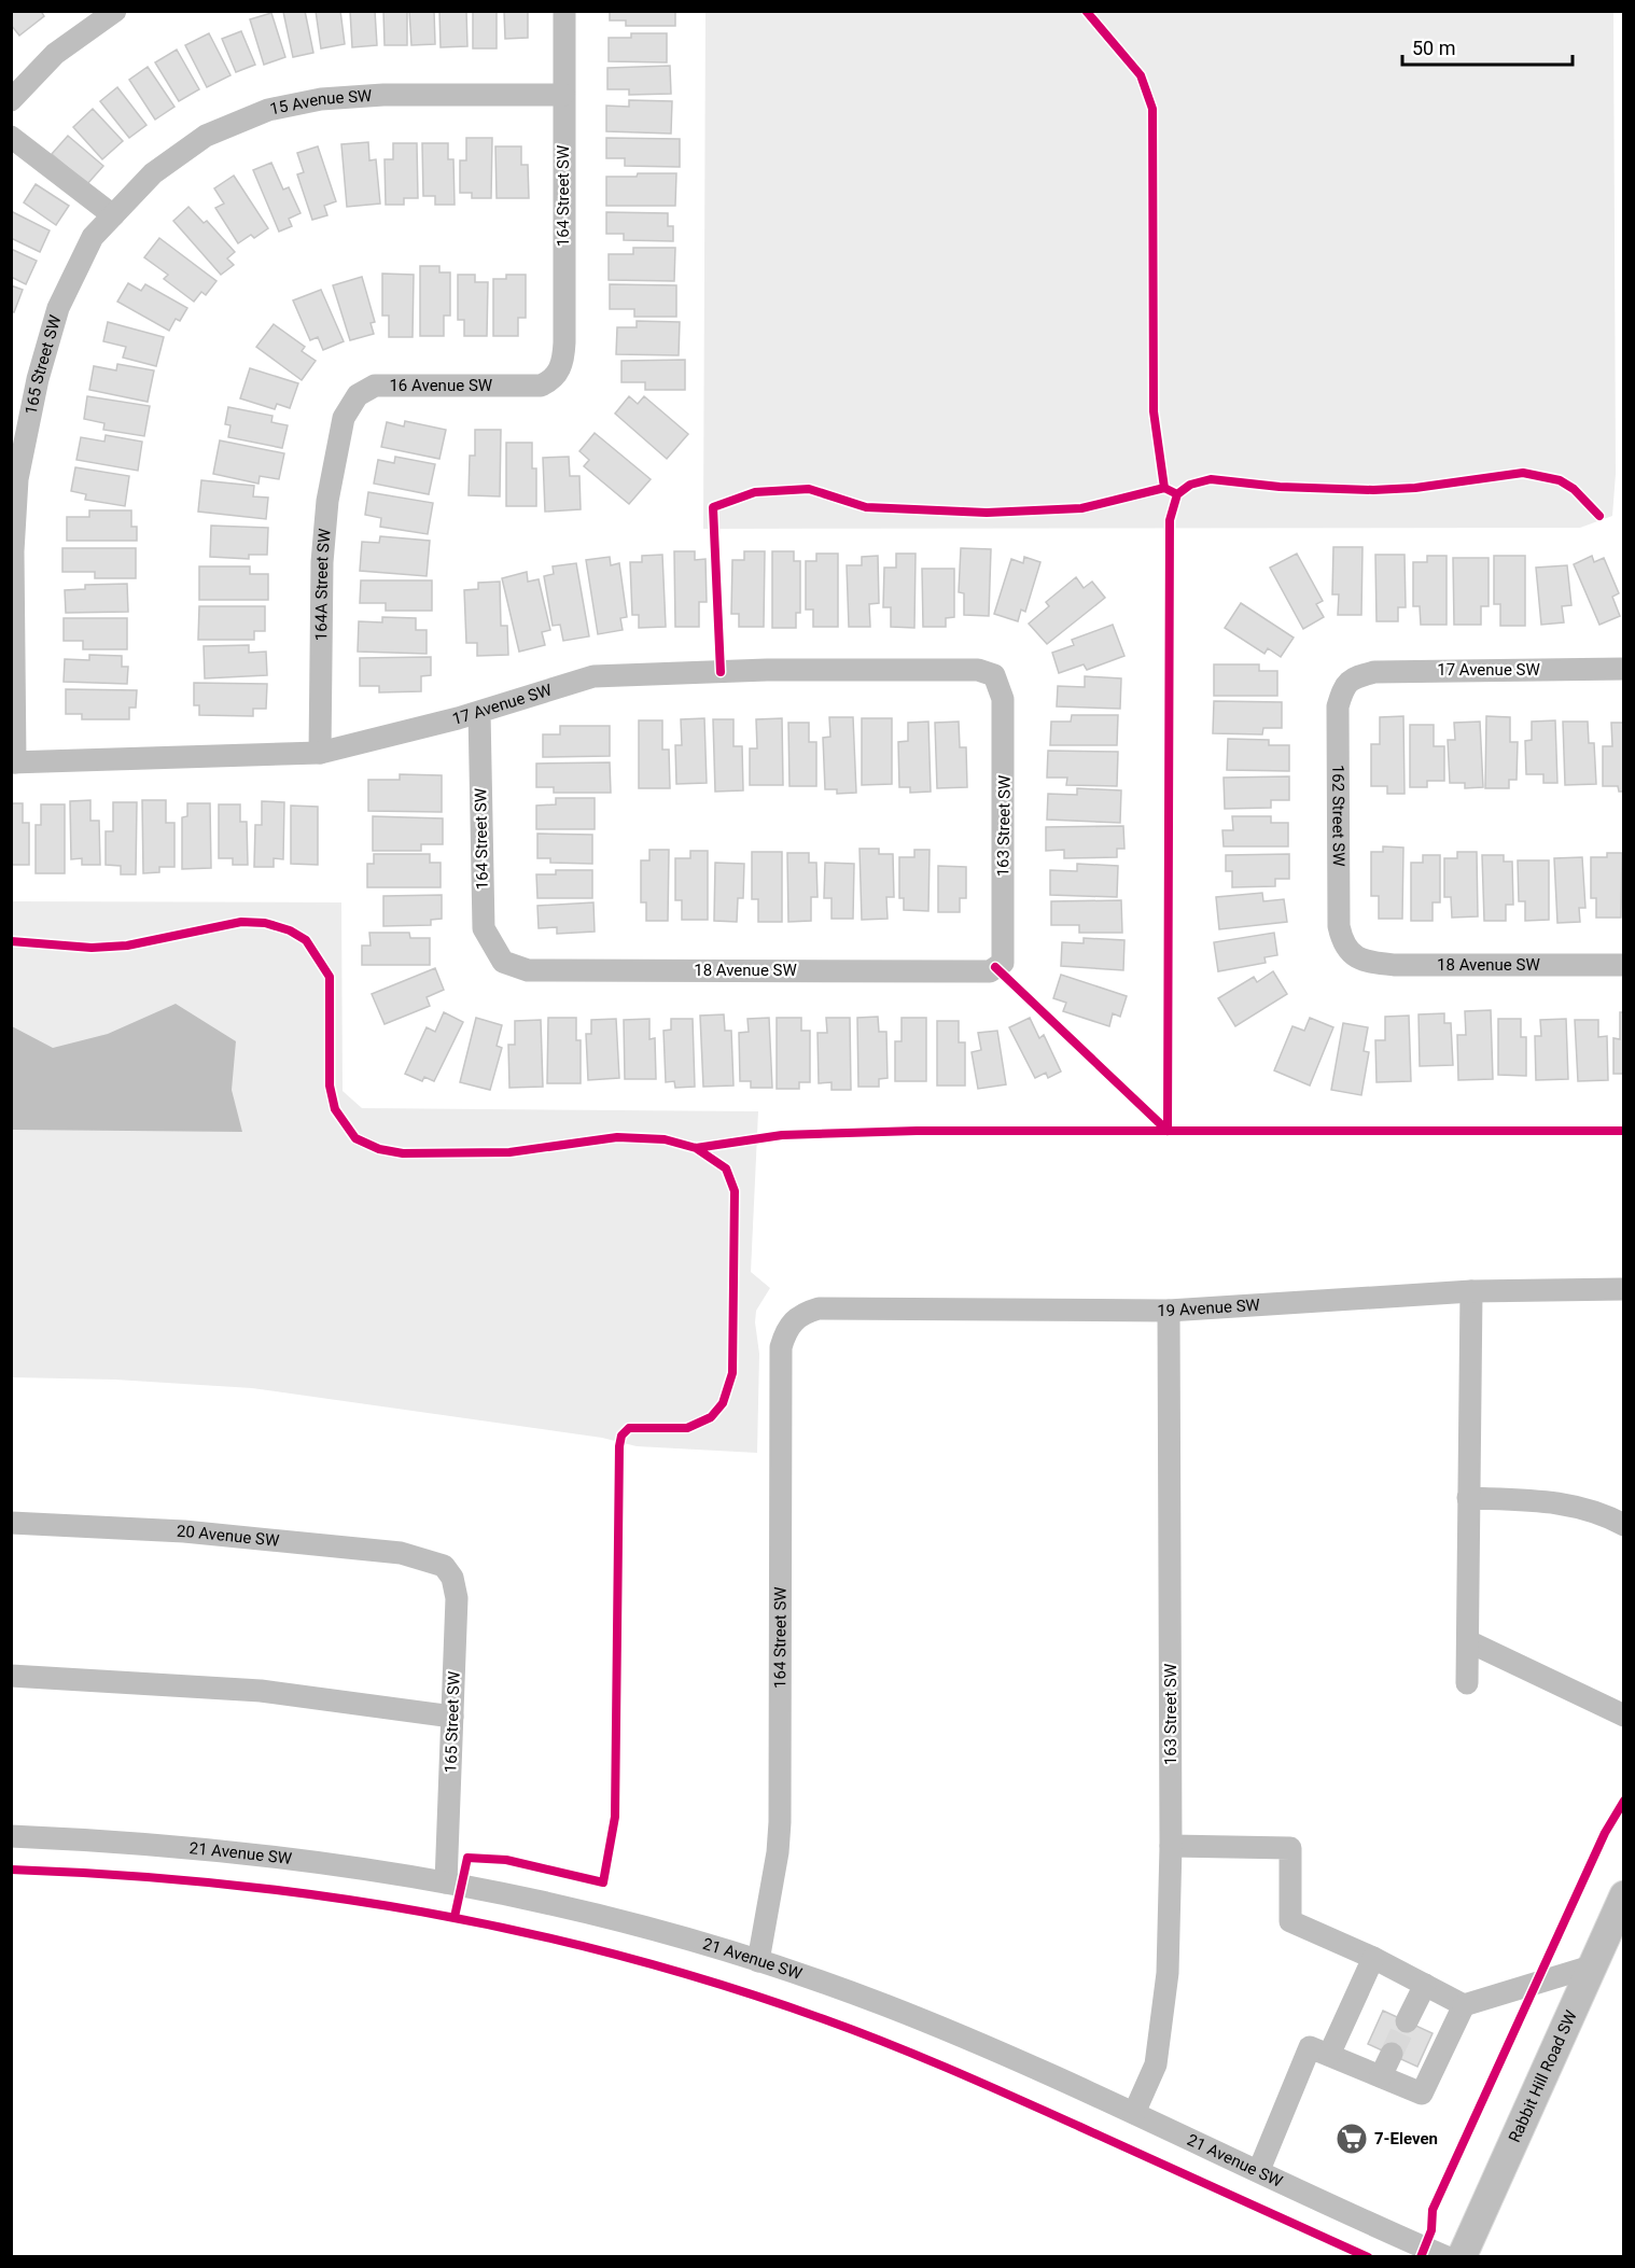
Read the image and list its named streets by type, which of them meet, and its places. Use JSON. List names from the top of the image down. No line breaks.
{"streets":{"main road":["Rabbit Hill Road SW"],"street":["15 Avenue SW","164 Street SW","165 Street SW","16 Avenue SW","164A Street SW","17 Avenue SW","162 Street SW","163 Street SW","18 Avenue SW","19 Avenue SW","20 Avenue SW","21 Avenue SW"]},"crossings":[["15 Avenue SW","164 Street SW"],["15 Avenue SW","165 Street SW"],["164 Street SW","16 Avenue SW"],["164 Street SW","17 Avenue SW"],["164 Street SW","18 Avenue SW"],["164 Street SW","19 Avenue SW"],["164 Street SW","21 Avenue SW"],["165 Street SW","17 Avenue SW"],["165 Street SW","20 Avenue SW"],["165 Street SW","21 Avenue SW"],["16 Avenue SW","164A Street SW"],["164A Street SW","17 Avenue SW"],["17 Avenue SW","162 Street SW"],["17 Avenue SW","163 Street SW"],["162 Street SW","18 Avenue SW"],["163 Street SW","18 Avenue SW"],["163 Street SW","19 Avenue SW"],["163 Street SW","21 Avenue SW"]],"places":{"supermarket":["7-Eleven"]},"scale_bar":"50 m"}
